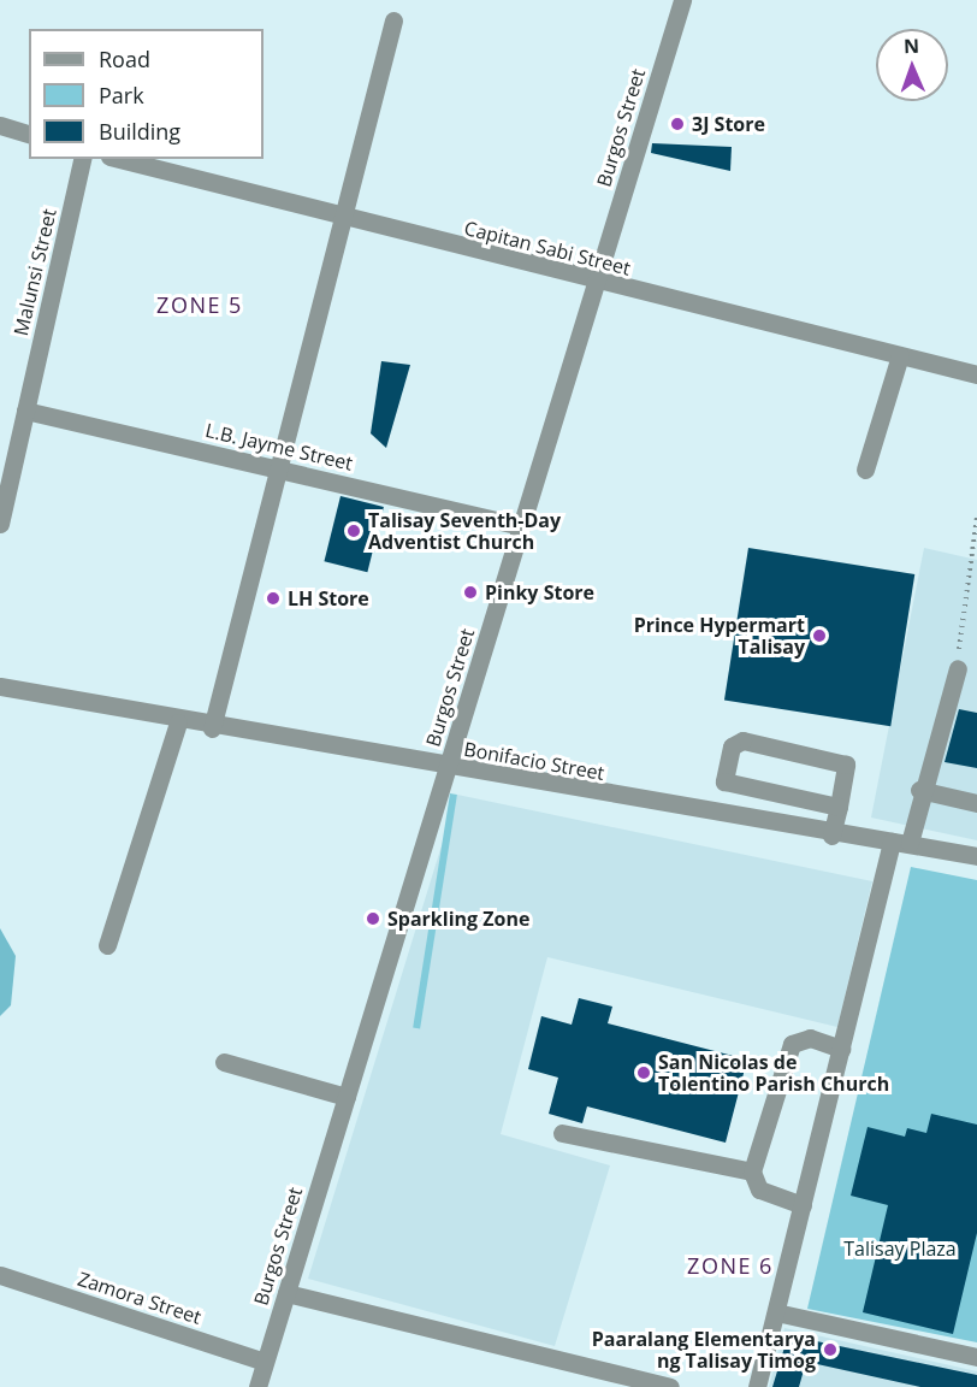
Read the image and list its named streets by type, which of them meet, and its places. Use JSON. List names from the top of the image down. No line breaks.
{"streets":{"street":["Burgos Street","Capitan Sabi Street","Malunsi Street","L.B. Jayme Street","Bonifacio Street","Zamora Street"]},"crossings":[["Burgos Street","Capitan Sabi Street"],["Burgos Street","L.B. Jayme Street"],["Burgos Street","Bonifacio Street"],["Burgos Street","Zamora Street"],["Malunsi Street","L.B. Jayme Street"]],"districts":["ZONE 5","ZONE 6"],"parks":["Talisay Plaza"],"places":["3J Store","Talisay Seventh-Day Adventist Church","Pinky Store","LH Store","Prince Hypermart Talisay","Sparkling Zone","San Nicolas de Tolentino Parish Church","Paaralang Elementarya ng Talisay Timog"],"legend":["Road","Park","Building"],"north":"top"}
